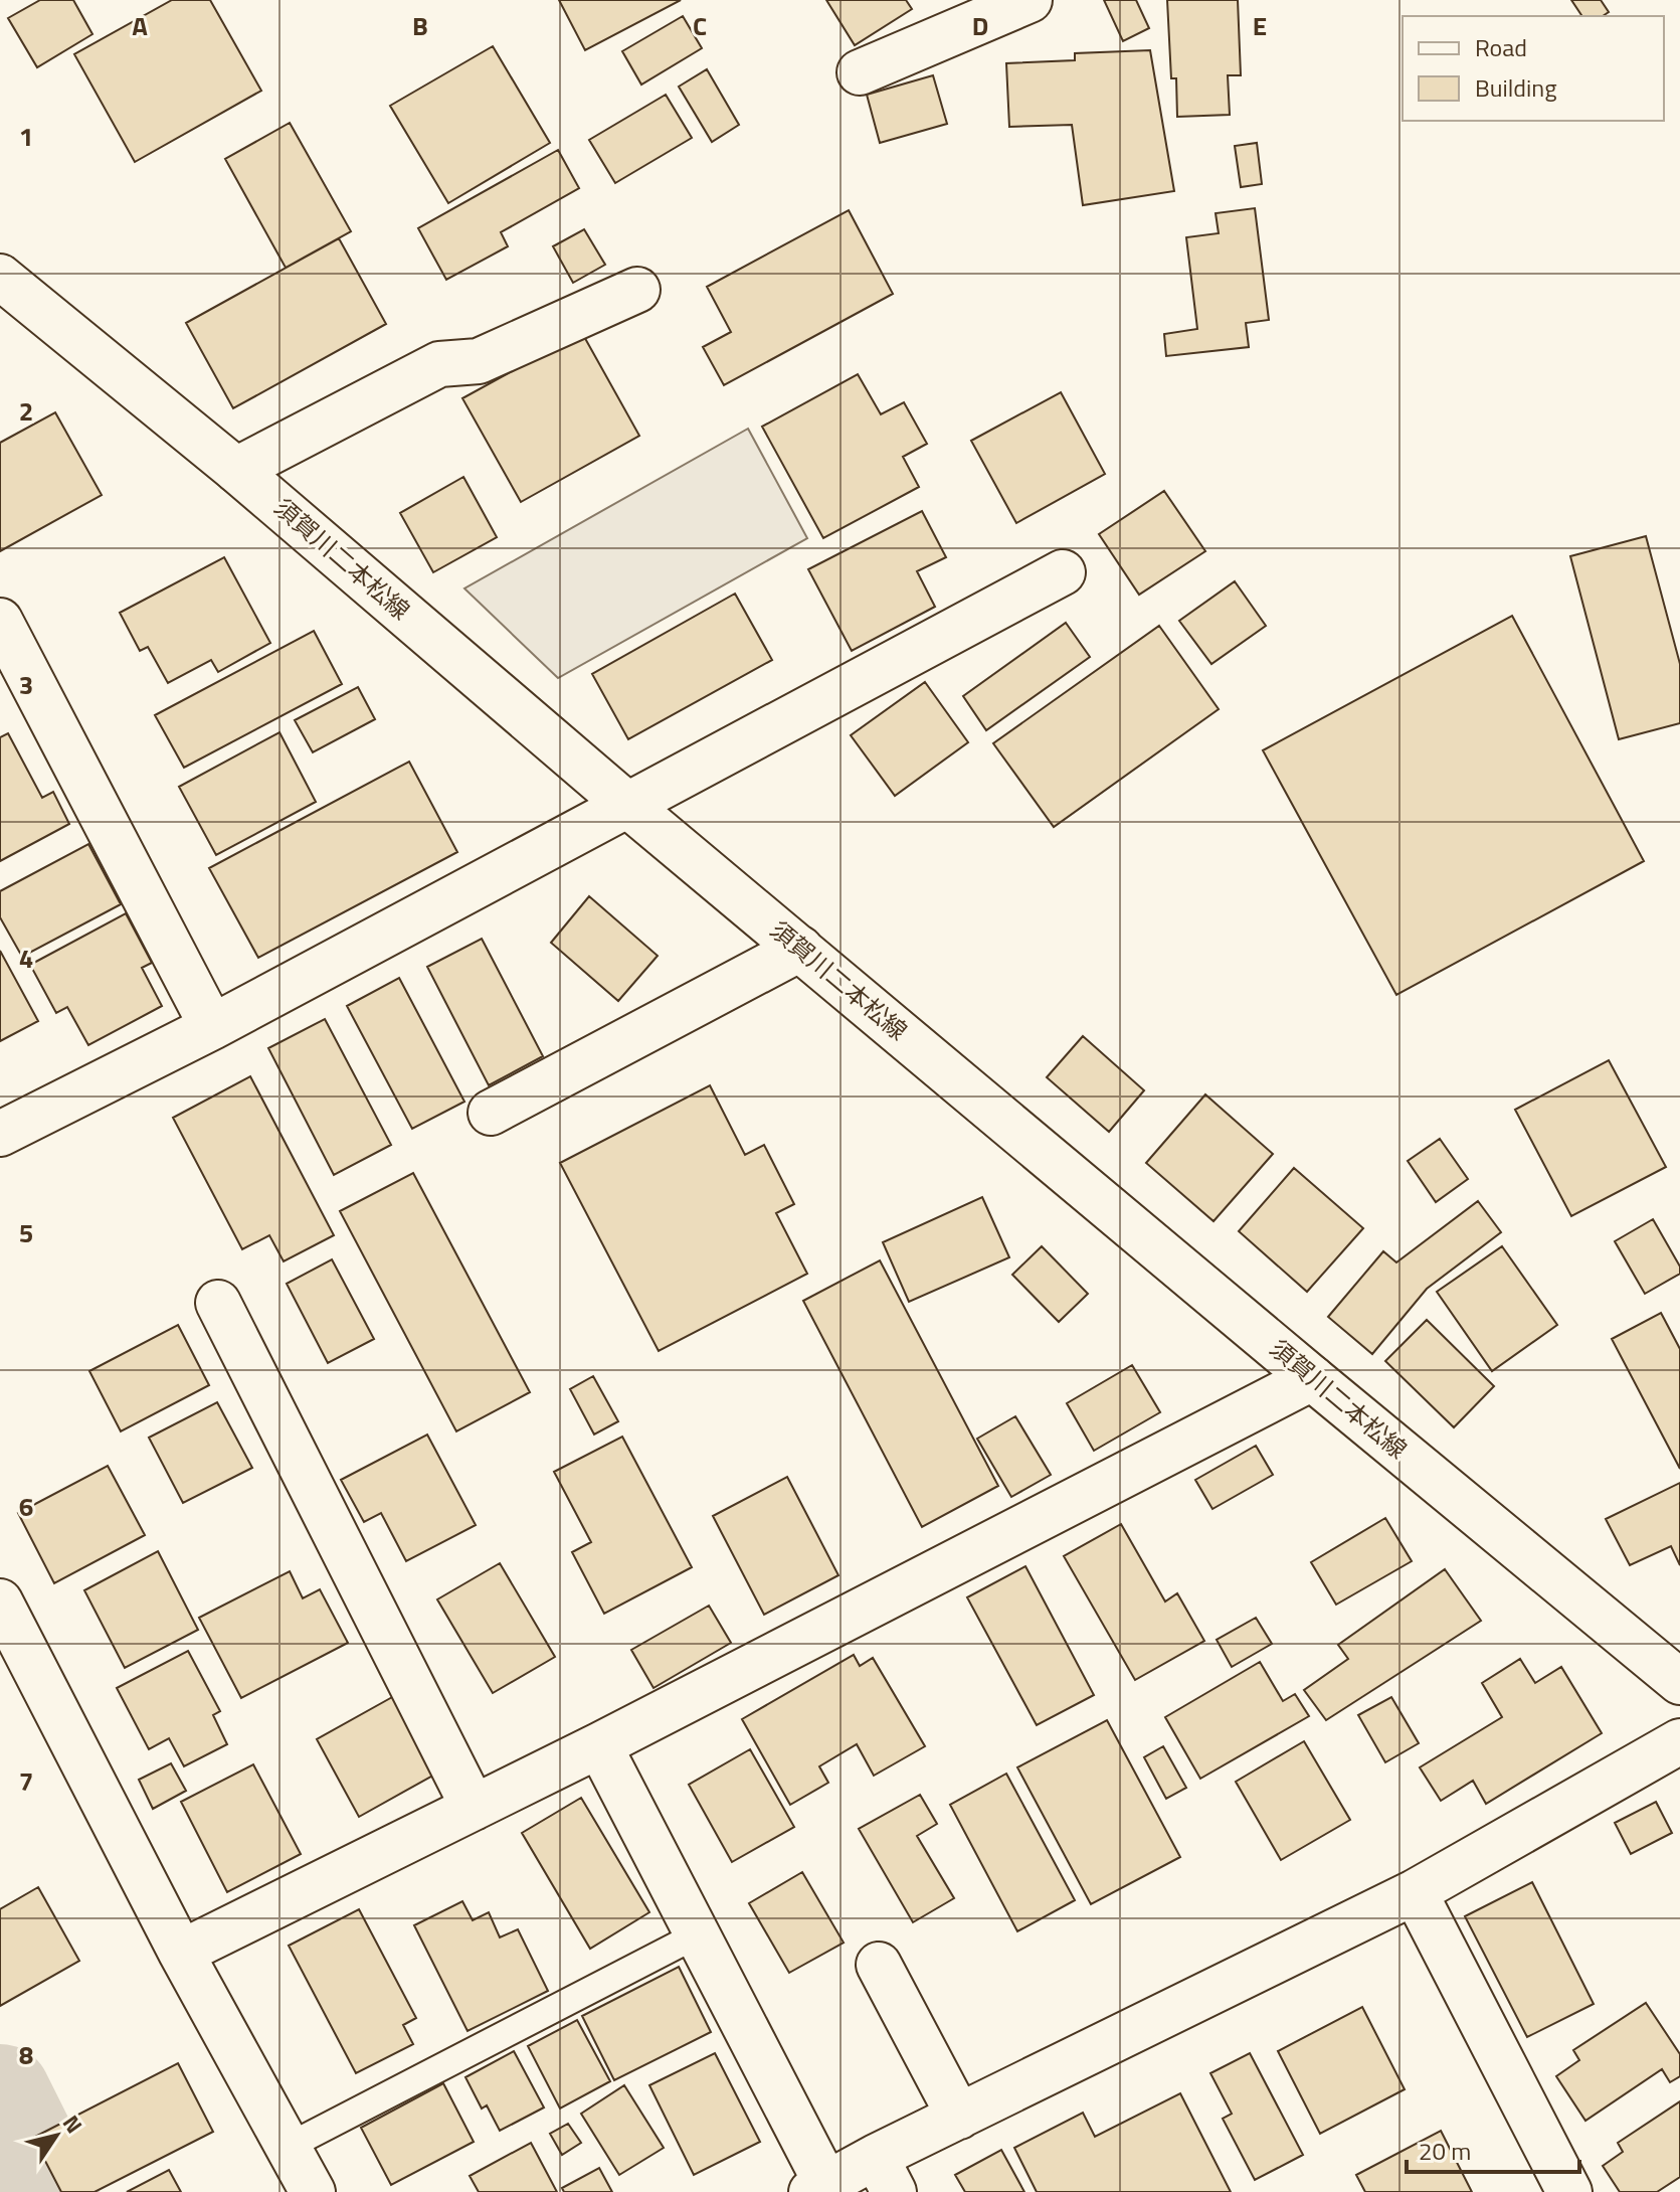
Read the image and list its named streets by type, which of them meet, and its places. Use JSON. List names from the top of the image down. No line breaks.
{"streets":{"street":["須賀川二本松線"]},"legend":["Road","Building"],"scale_bar":"20 m","north":"top right","grid":{"columns":["A","B","C","D","E"],"rows":["1","2","3","4","5","6","7","8"]}}
